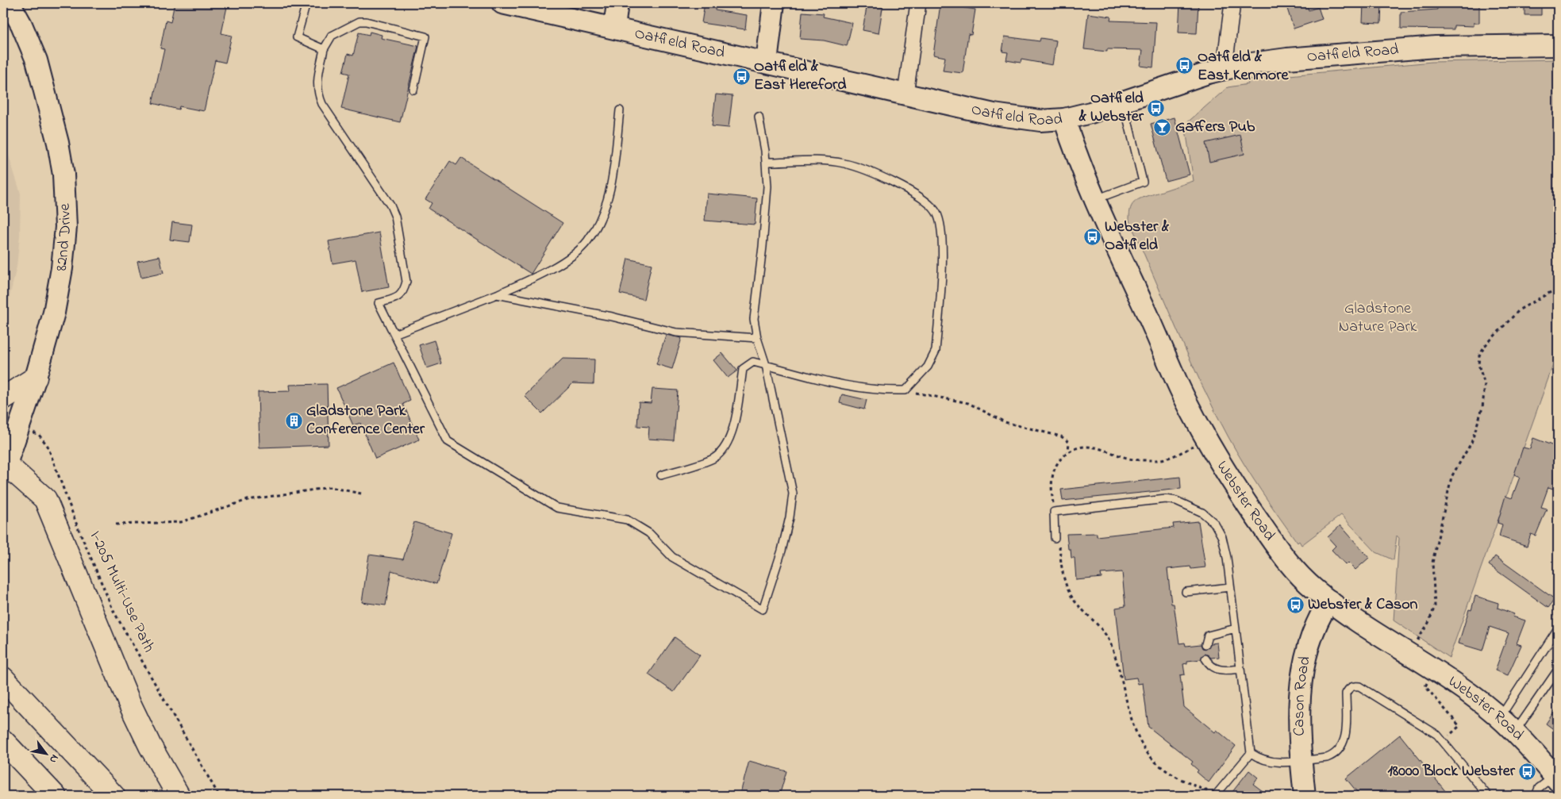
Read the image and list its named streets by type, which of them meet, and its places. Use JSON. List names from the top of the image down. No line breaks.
{"streets":{"main road":["Oatfield Road","82nd Drive","Webster Road","Cason Road"],"path":["I-205 Multi-Use Path"]},"crossings":[["Oatfield Road","Webster Road"],["Webster Road","Cason Road"]],"parks":["Gladstone Nature Park"],"places":{"bus stop":["Oatfield & East Kenmore","Oatfield & East Hereford","Oatfield & Webster","Webster & Oatfield","Webster & Cason","18000 Block Webster"],"bar":["Gaffers Pub"],"building":["Gladstone Park Conference Center"]},"north":"bottom right"}
